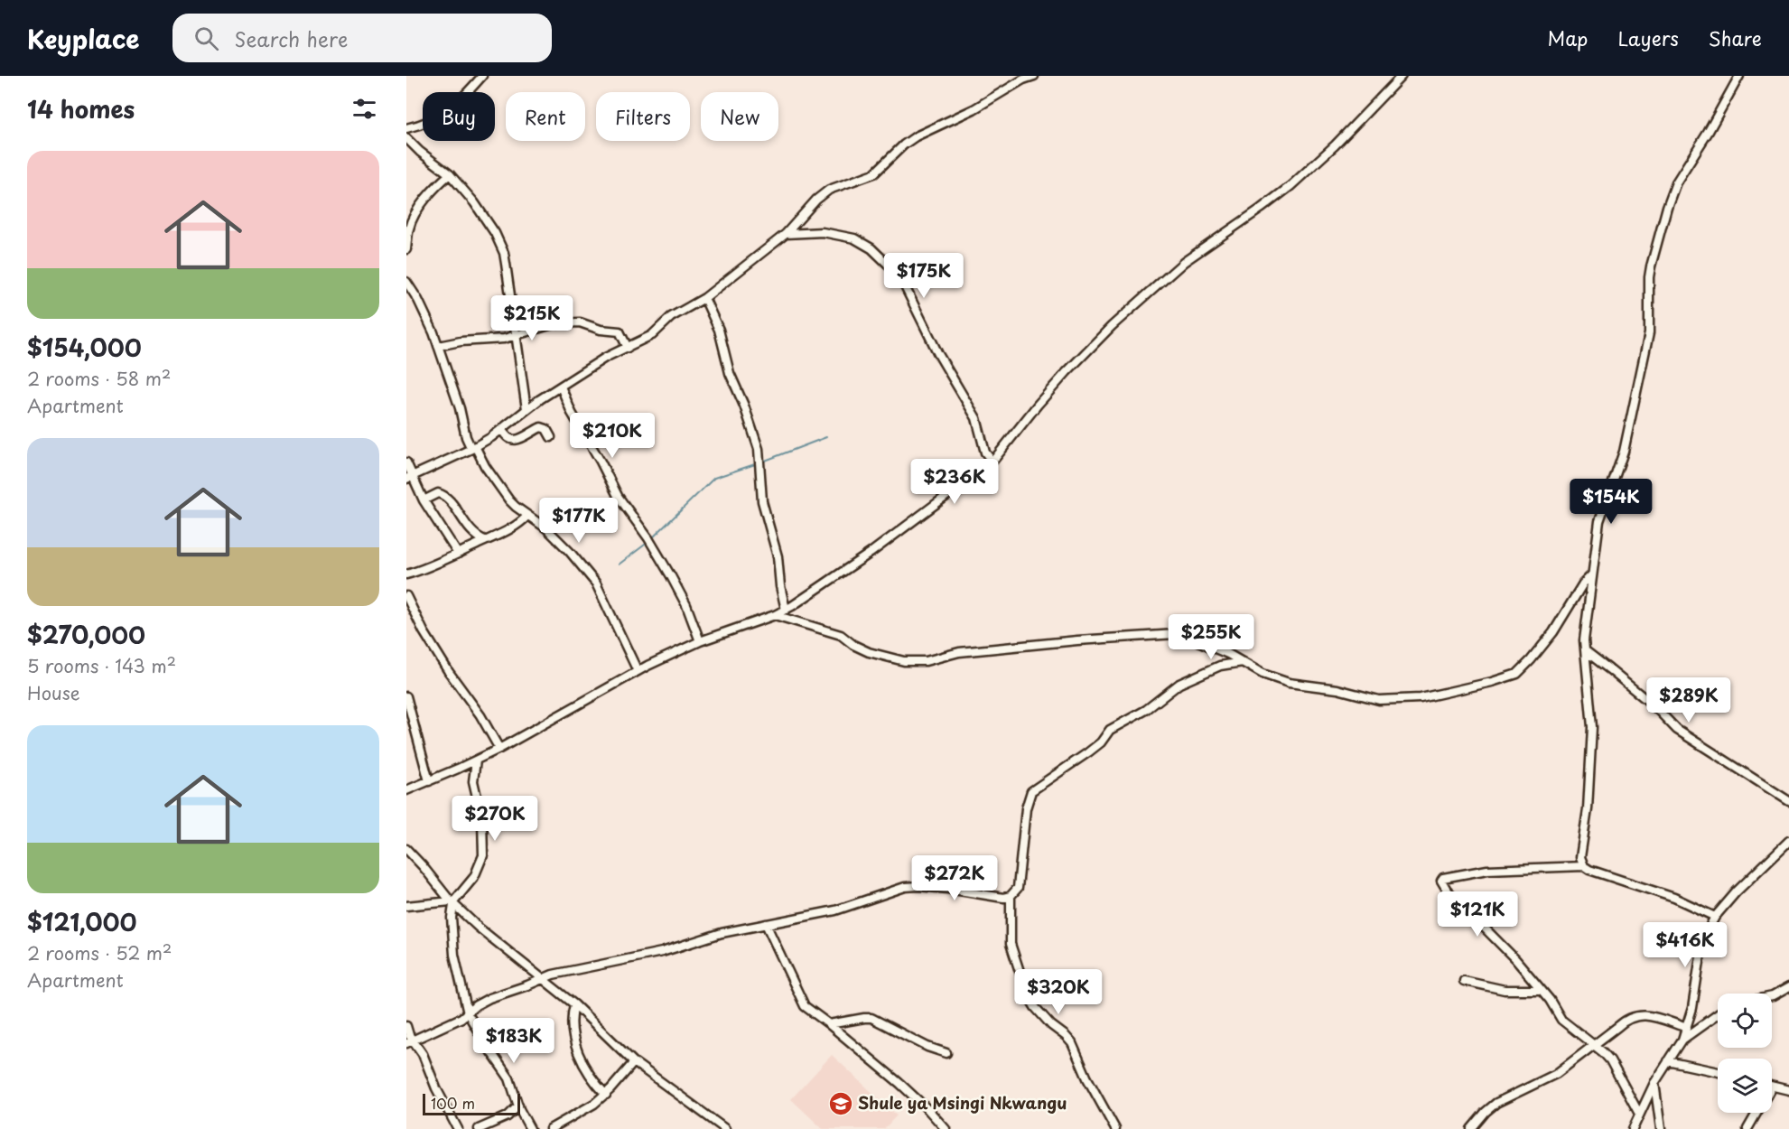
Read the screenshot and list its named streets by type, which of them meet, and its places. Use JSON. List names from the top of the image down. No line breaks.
{"places":{"school or university":["Shule ya Msingi Nkwangu"]},"scale_bar":"100 m","page":{"header":"Keyplace","search":"Search here","nav":["Map","Layers","Share"],"heading":"14 homes","chip":["Buy","Rent","Filters","New"],"list":[{"name":"$154,000","note":"2 rooms · 58 m² · Apartment"},{"name":"$270,000","note":"5 rooms · 143 m² · House"},{"name":"$121,000","note":"2 rooms · 52 m² · Apartment"}],"price":["$175K","$215K","$210K","$236K","$154K","$177K","$255K","$289K","$270K","$272K","$121K","$416K","$320K","$183K"],"scale":"100 m"}}
